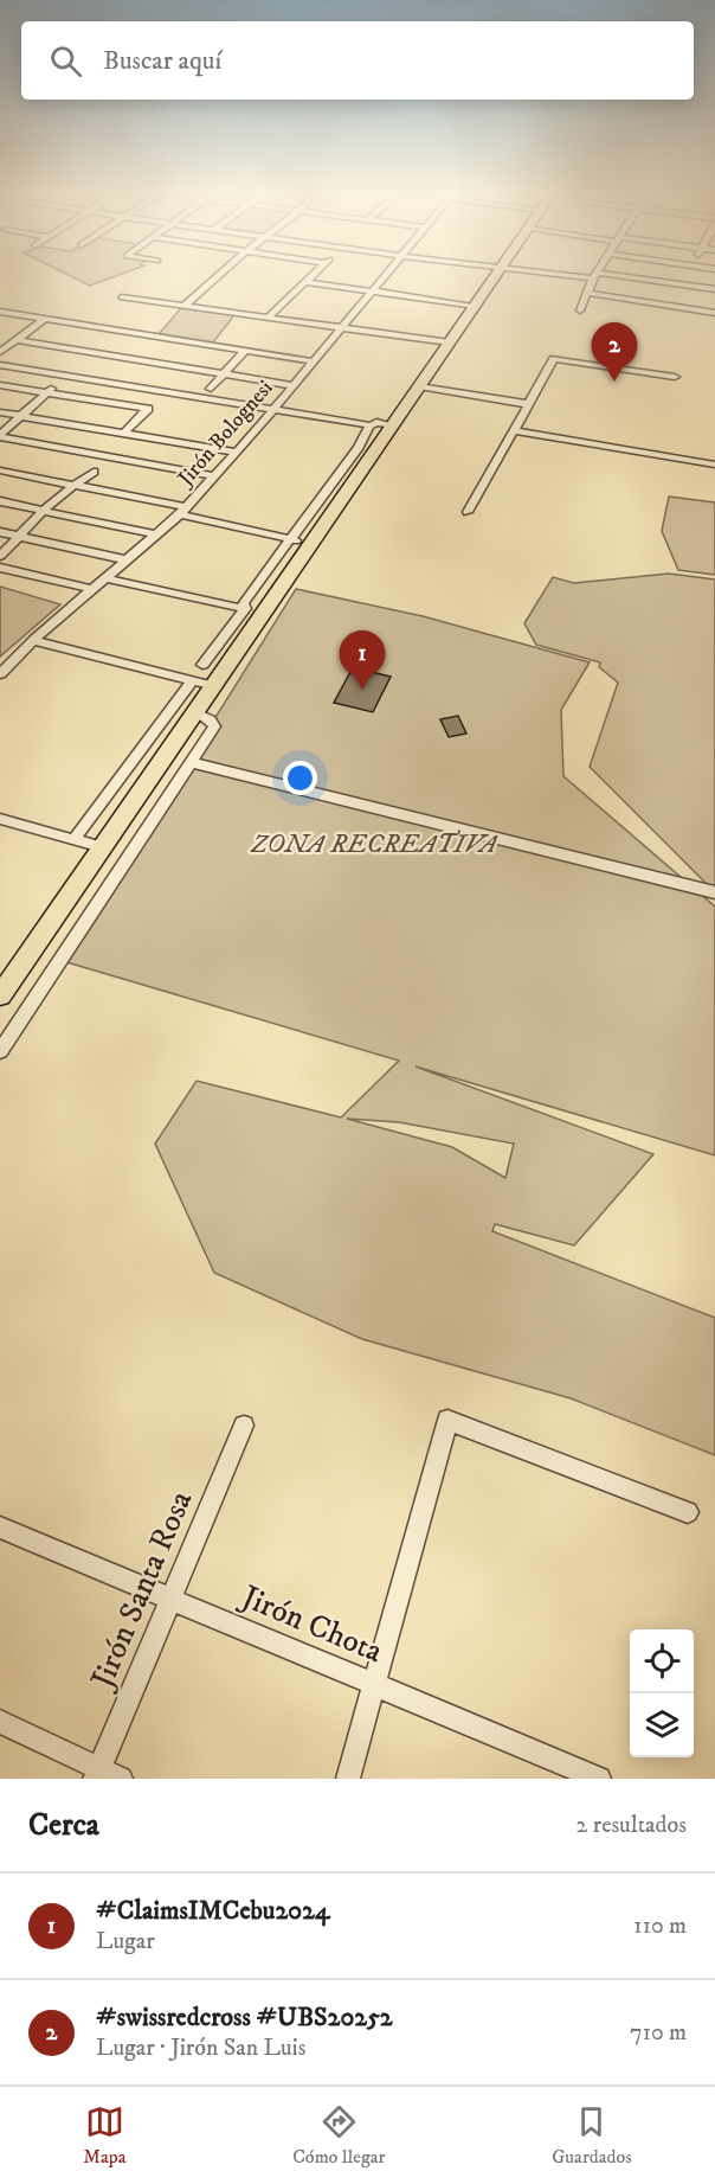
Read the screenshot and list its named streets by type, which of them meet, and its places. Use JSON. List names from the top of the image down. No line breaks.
{"streets":{"street":["Jirón Bolognesi","Jirón Santa Rosa","Jirón Chota"]},"crossings":[["Jirón Santa Rosa","Jirón Chota"]],"parks":["ZONA RECREATIVA"],"page":{"search":"Buscar aquí","pins":["2","1"],"heading":["Cerca","2 resultados"],"list":[{"mark":"1","name":"#ClaimsIMCebu2024","note":"Lugar","value":"110 m"},{"mark":"2","name":"#swissredcross #UBS20252","note":"Lugar · Jirón San Luis","value":"710 m"}],"nav":["Mapa","Cómo llegar","Guardados"]}}
